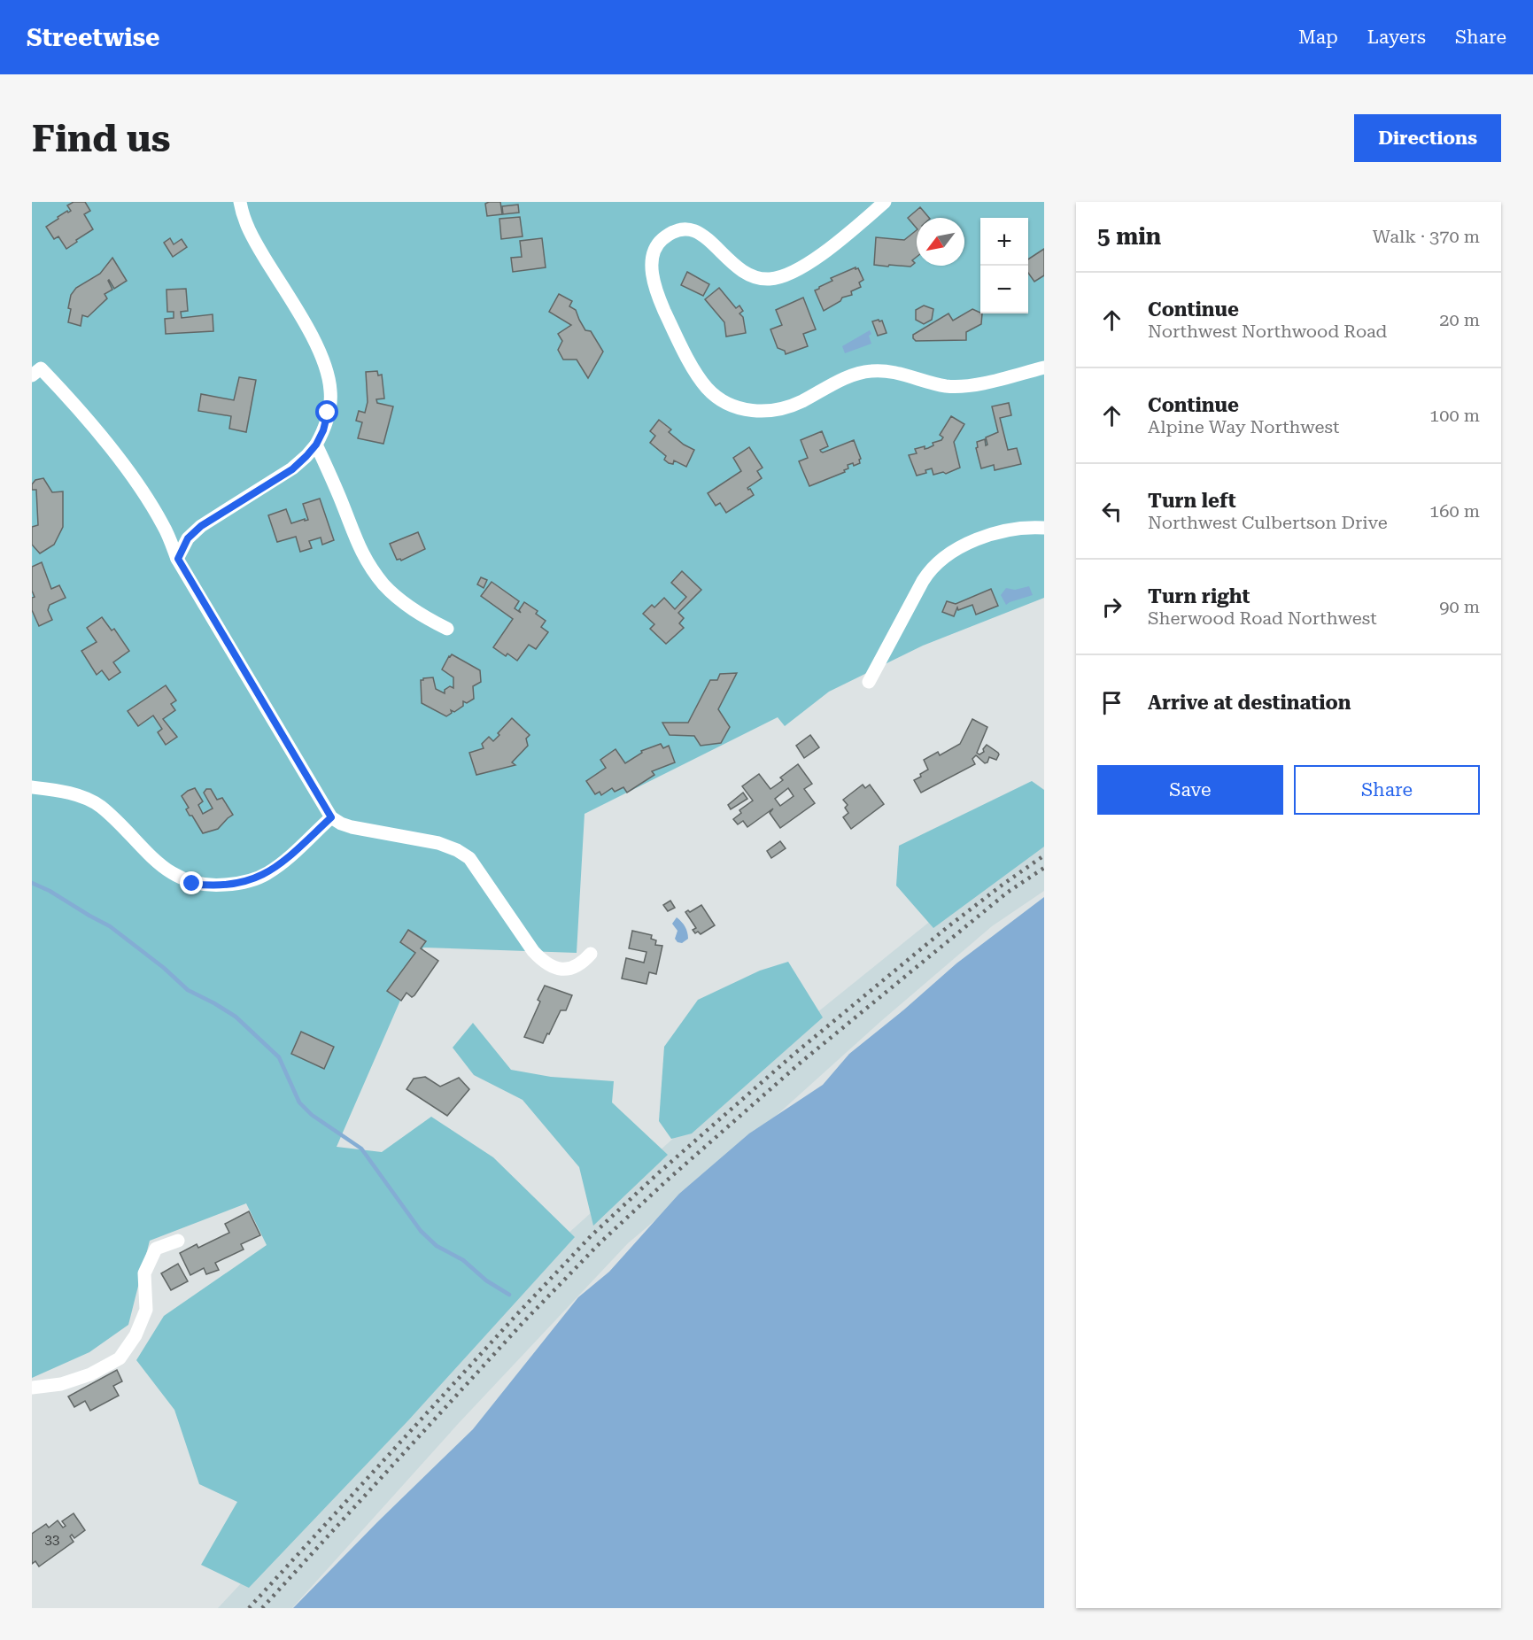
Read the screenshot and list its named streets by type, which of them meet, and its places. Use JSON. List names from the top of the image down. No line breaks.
{"house_numbers":["33"],"north":"bottom left","page":{"header":"Streetwise","nav":["Map","Layers","Share"],"buttons":["Directions",["Save","Share"]],"title":"Find us","heading":["5 min","Walk · 370 m"],"map_buttons":["+","−"],"list":[["Continue","Northwest Northwood Road","20 m"],["Continue","Alpine Way Northwest","100 m"],["Turn left","Northwest Culbertson Drive","160 m"],["Turn right","Sherwood Road Northwest","90 m"],"Arrive at destination"]}}
